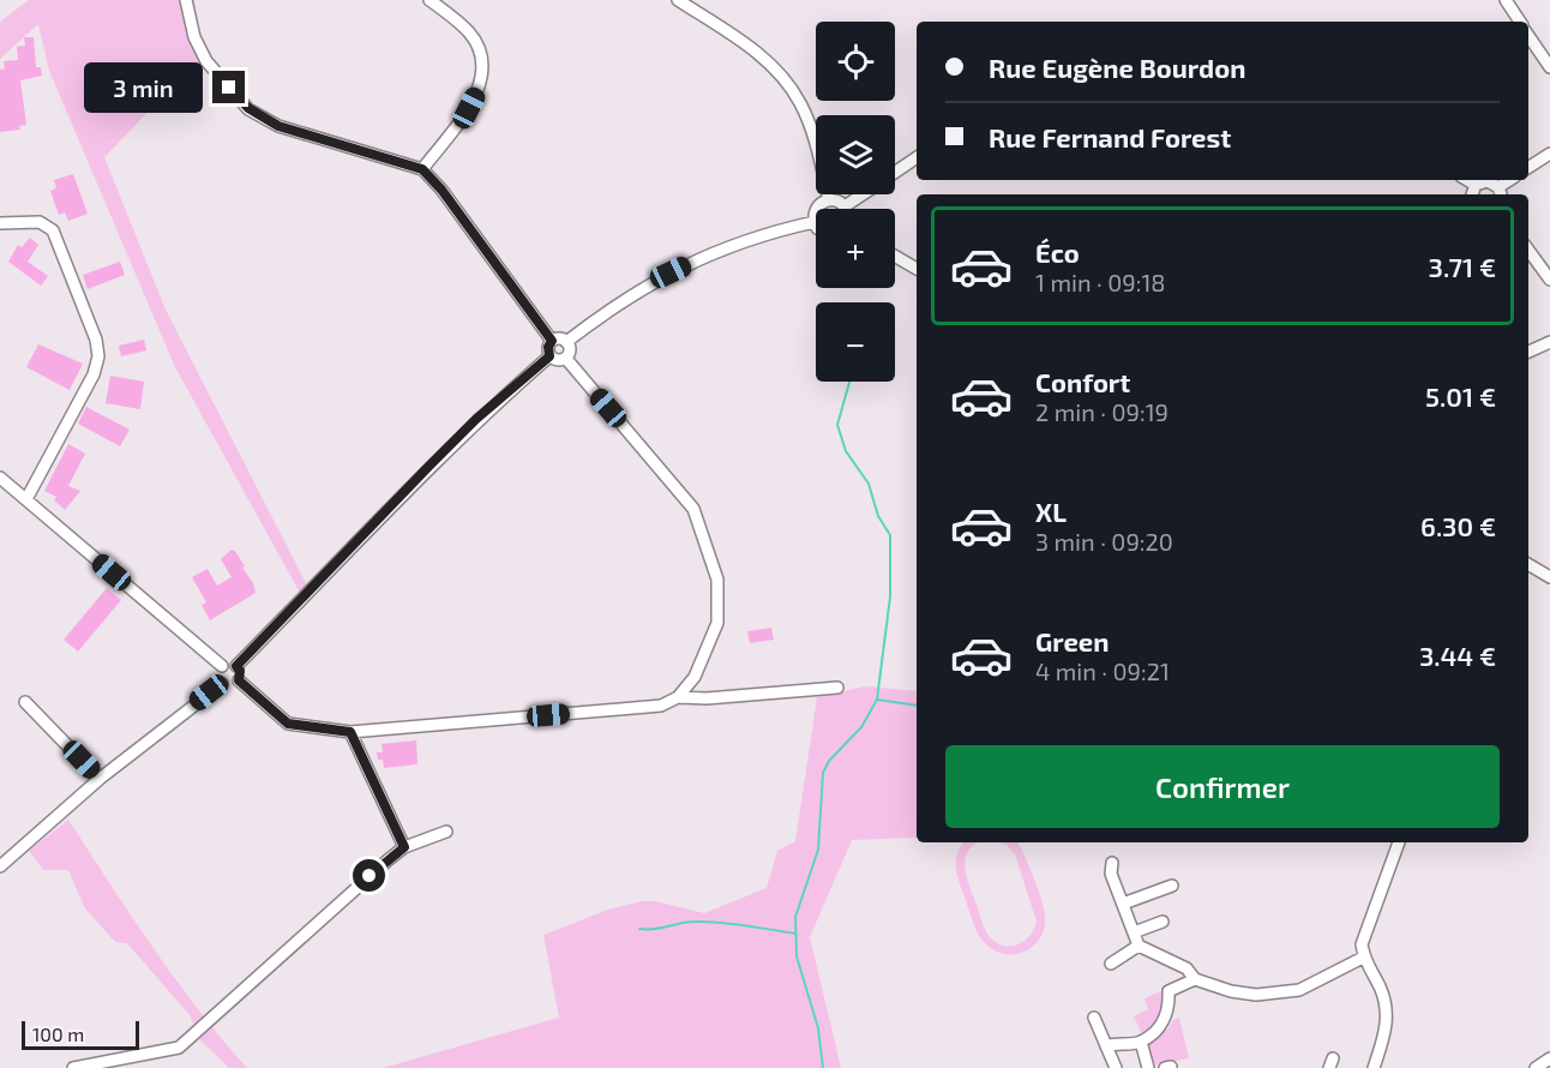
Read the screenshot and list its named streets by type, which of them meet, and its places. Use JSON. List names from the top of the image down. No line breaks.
{"scale_bar":"100 m","page":{"map_buttons":["+","−"],"banner":["Rue Eugène Bourdon","Rue Fernand Forest"],"bubble":"3 min","list":[{"name":"Éco","note":"1 min · 09:18","value":"3.71 €"},{"name":"Confort","note":"2 min · 09:19","value":"5.01 €"},{"name":"XL","note":"3 min · 09:20","value":"6.30 €"},{"name":"Green","note":"4 min · 09:21","value":"3.44 €"}],"buttons":"Confirmer","scale":"100 m"}}
